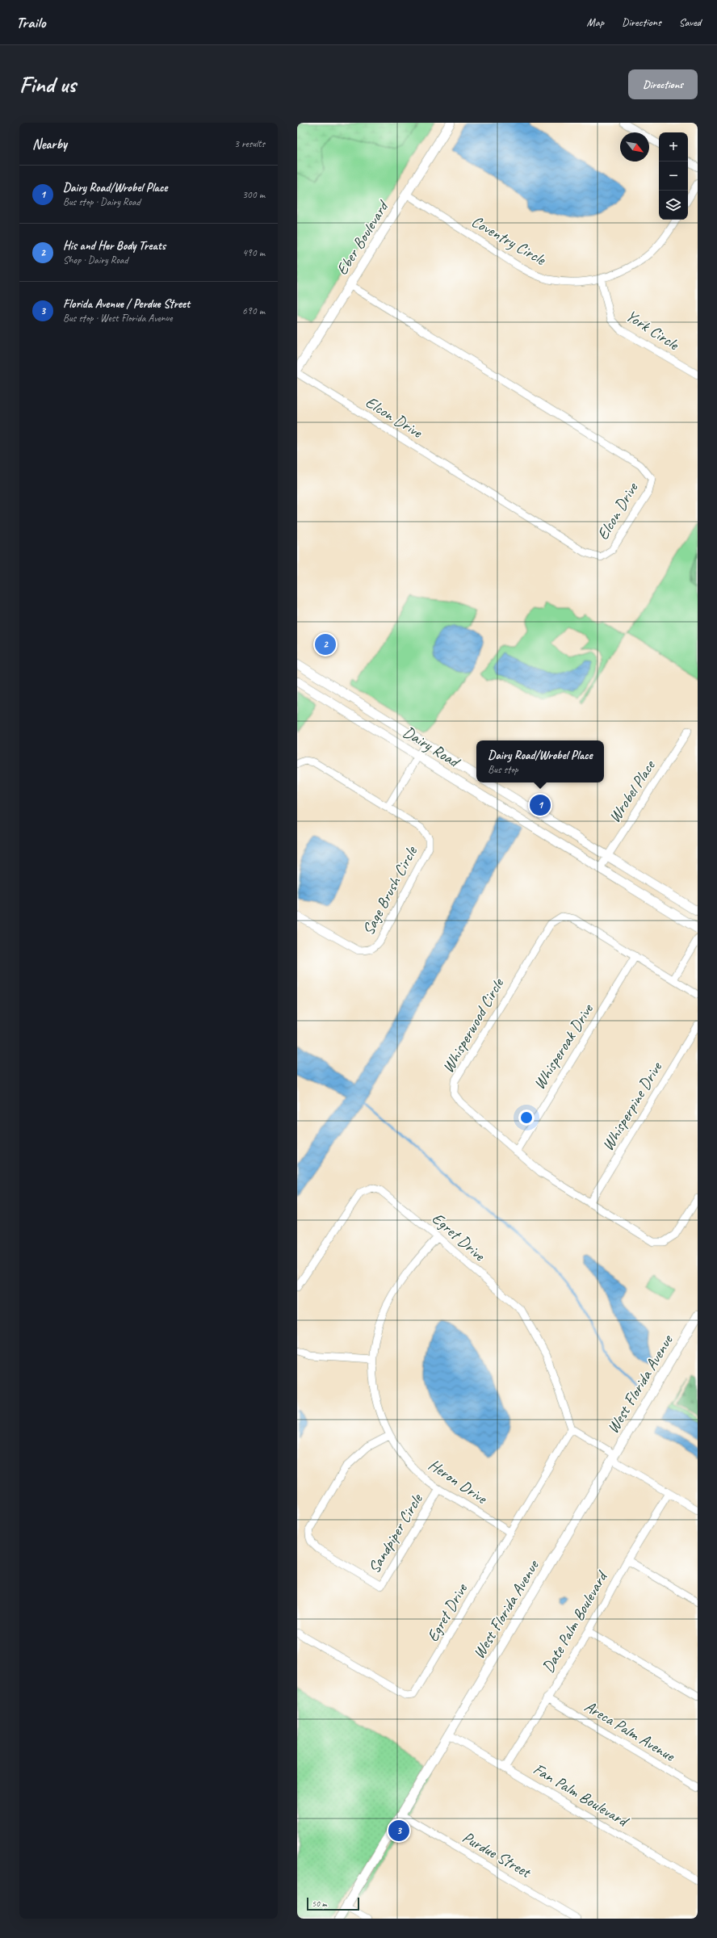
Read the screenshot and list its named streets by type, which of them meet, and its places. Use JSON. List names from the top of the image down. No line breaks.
{"streets":{"street":["Eber Boulevard","Coventry Circle","York Circle","Elcon Drive","Dairy Road","Wrobel Place","Sage Brush Circle","Whisperwood Circle","Whisperoak Drive","Whisperpine Drive","Egret Drive","West Florida Avenue","Heron Drive","Sandpiper Circle","Date Palm Boulevard","Areca Palm Avenue","Fan Palm Boulevard","Purdue Street"]},"crossings":[["Eber Boulevard","Coventry Circle"],["Eber Boulevard","Elcon Drive"],["Coventry Circle","York Circle"],["Dairy Road","Wrobel Place"],["Whisperwood Circle","Whisperoak Drive"],["Whisperwood Circle","Whisperpine Drive"],["Egret Drive","Heron Drive"],["West Florida Avenue","Fan Palm Boulevard"],["West Florida Avenue","Purdue Street"],["Heron Drive","Sandpiper Circle"],["Date Palm Boulevard","Areca Palm Avenue"],["Date Palm Boulevard","Fan Palm Boulevard"]],"scale_bar":"50 m","north":"bottom right","page":{"header":"Trailo","nav":["Map","Directions","Saved"],"buttons":"Directions","title":"Find us","heading":["Nearby","3 results"],"map_buttons":["+","−"],"list":[{"mark":"1","name":"Dairy Road/Wrobel Place","note":"Bus stop · Dairy Road","value":"300 m"},{"mark":"2","name":"His and Her Body Treats","note":"Shop · Dairy Road","value":"490 m"},{"mark":"3","name":"Florida Avenue / Perdue Street","note":"Bus stop · West Florida Avenue","value":"690 m"}],"pins":["2","1","3"],"popup":["Dairy Road/Wrobel Place","Bus stop"],"scale":"50 m"}}
